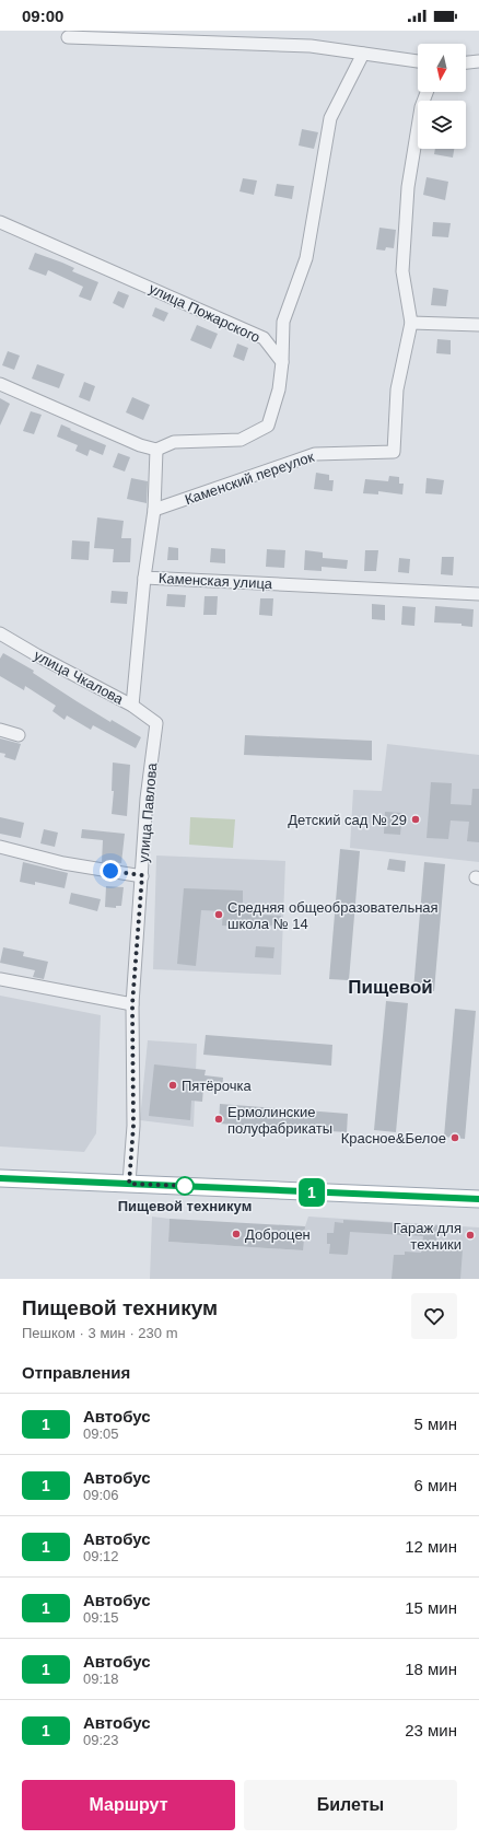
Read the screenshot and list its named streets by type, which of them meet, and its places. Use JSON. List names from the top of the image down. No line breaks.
{"streets":{"street":["улица Пожарского","Каменский переулок","Каменская улица","улица Чкалова","улица Павлова"]},"crossings":[["Каменский переулок","Каменская улица"],["улица Чкалова","улица Павлова"]],"districts":["Пищевой"],"places":["Детский сад № 29","Средняя общеобразовательная школа № 14","Пятёрочка","Ермолинские полуфабрикаты","Красное&Белое","Пищевой техникум","Доброцен","Гараж для техники"],"lines":["bus line 1"],"north":"bottom","page":{"status":"09:00","on_map":"1","heading":[["Пищевой техникум","Пешком · 3 мин · 230 m"],"Отправления"],"list":[{"mark":"1","name":"Автобус","note":"09:05","value":"5 мин"},{"mark":"1","name":"Автобус","note":"09:06","value":"6 мин"},{"mark":"1","name":"Автобус","note":"09:12","value":"12 мин"},{"mark":"1","name":"Автобус","note":"09:15","value":"15 мин"},{"mark":"1","name":"Автобус","note":"09:18","value":"18 мин"},{"mark":"1","name":"Автобус","note":"09:23","value":"23 мин"}],"buttons":["Маршрут","Билеты"]}}
